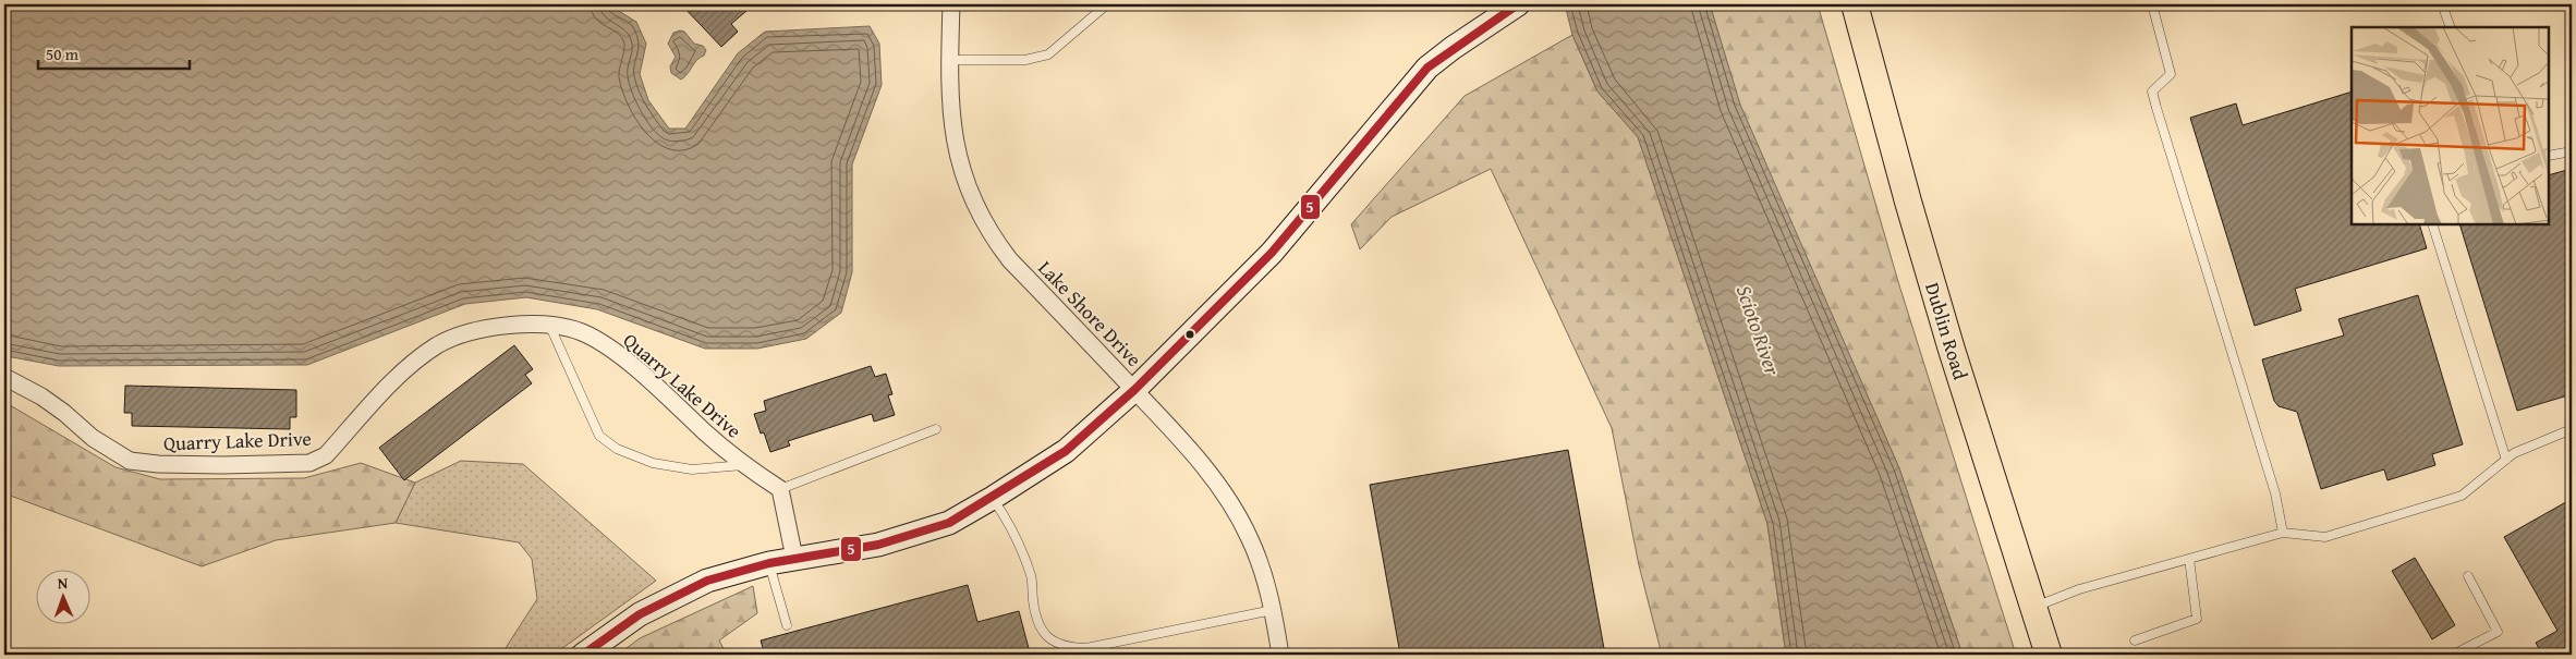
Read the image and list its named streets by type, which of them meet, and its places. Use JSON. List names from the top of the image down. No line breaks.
{"streets":{"main road":["Dublin Road"],"street":["Lake Shore Drive","Quarry Lake Drive"]},"water":["Scioto River"],"lines":["transit line 5"],"scale_bar":"50 m","north":"top"}
